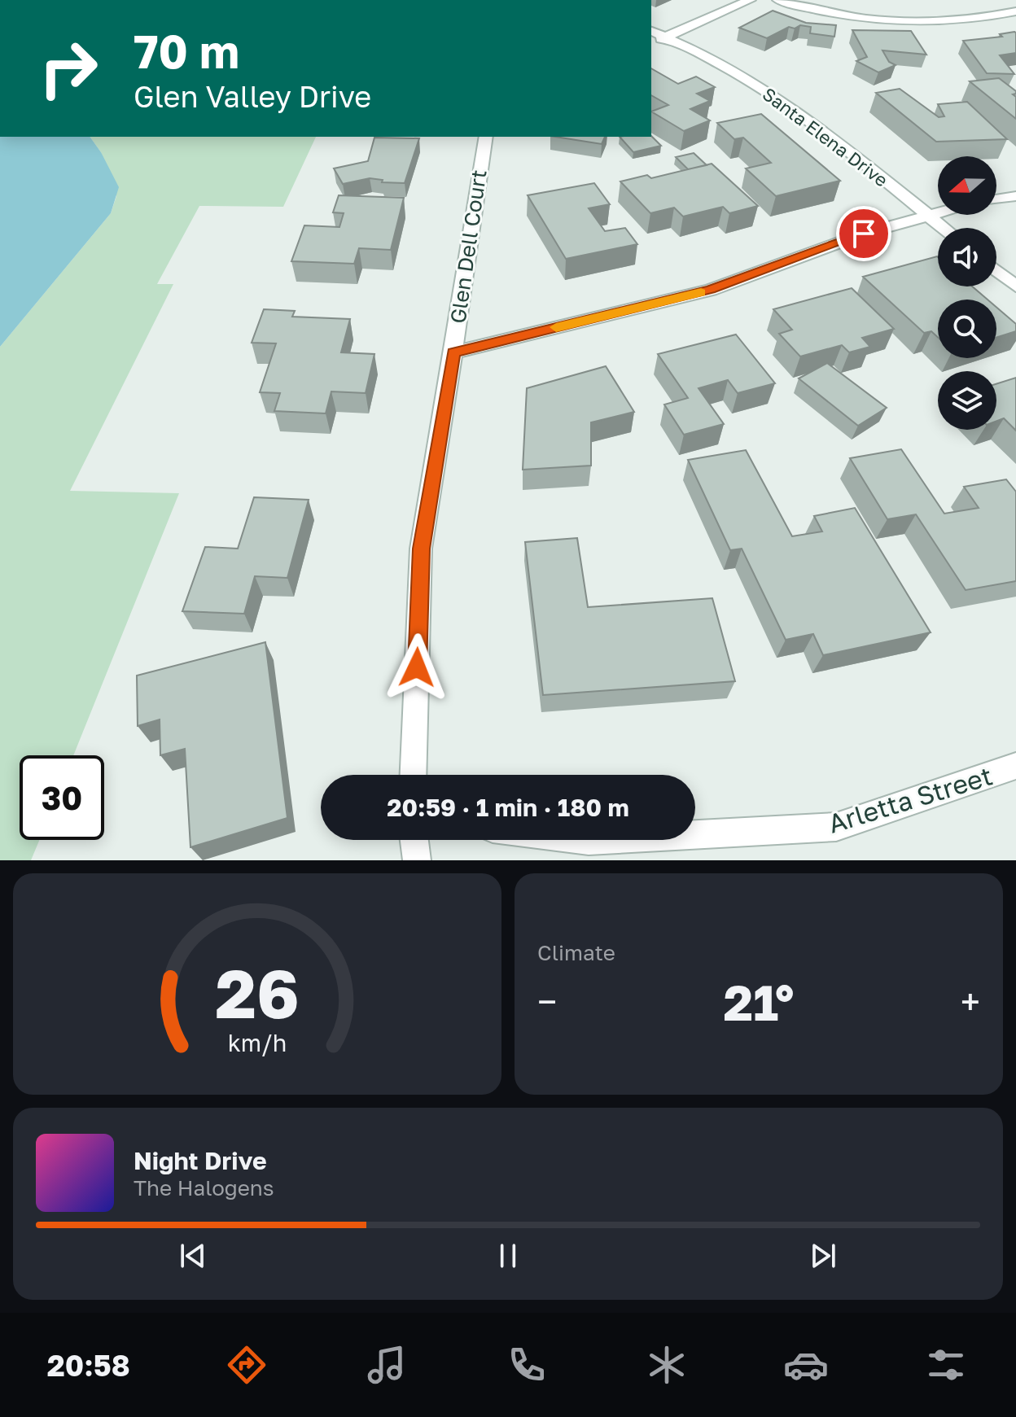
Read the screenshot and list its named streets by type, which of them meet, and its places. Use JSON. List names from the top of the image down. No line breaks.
{"streets":{"street":["Santa Elena Drive","Glen Dell Court","Arletta Street"]},"north":"left","page":{"turn":["70 m","Glen Valley Drive"],"limit":"30","trip":"20:59 · 1 min · 180 m","tile":"Climate","heat":["−","21°","+"],"song":["Night Drive","The Halogens"],"tabs":"20:58","gauge":["26","km/h"]}}
